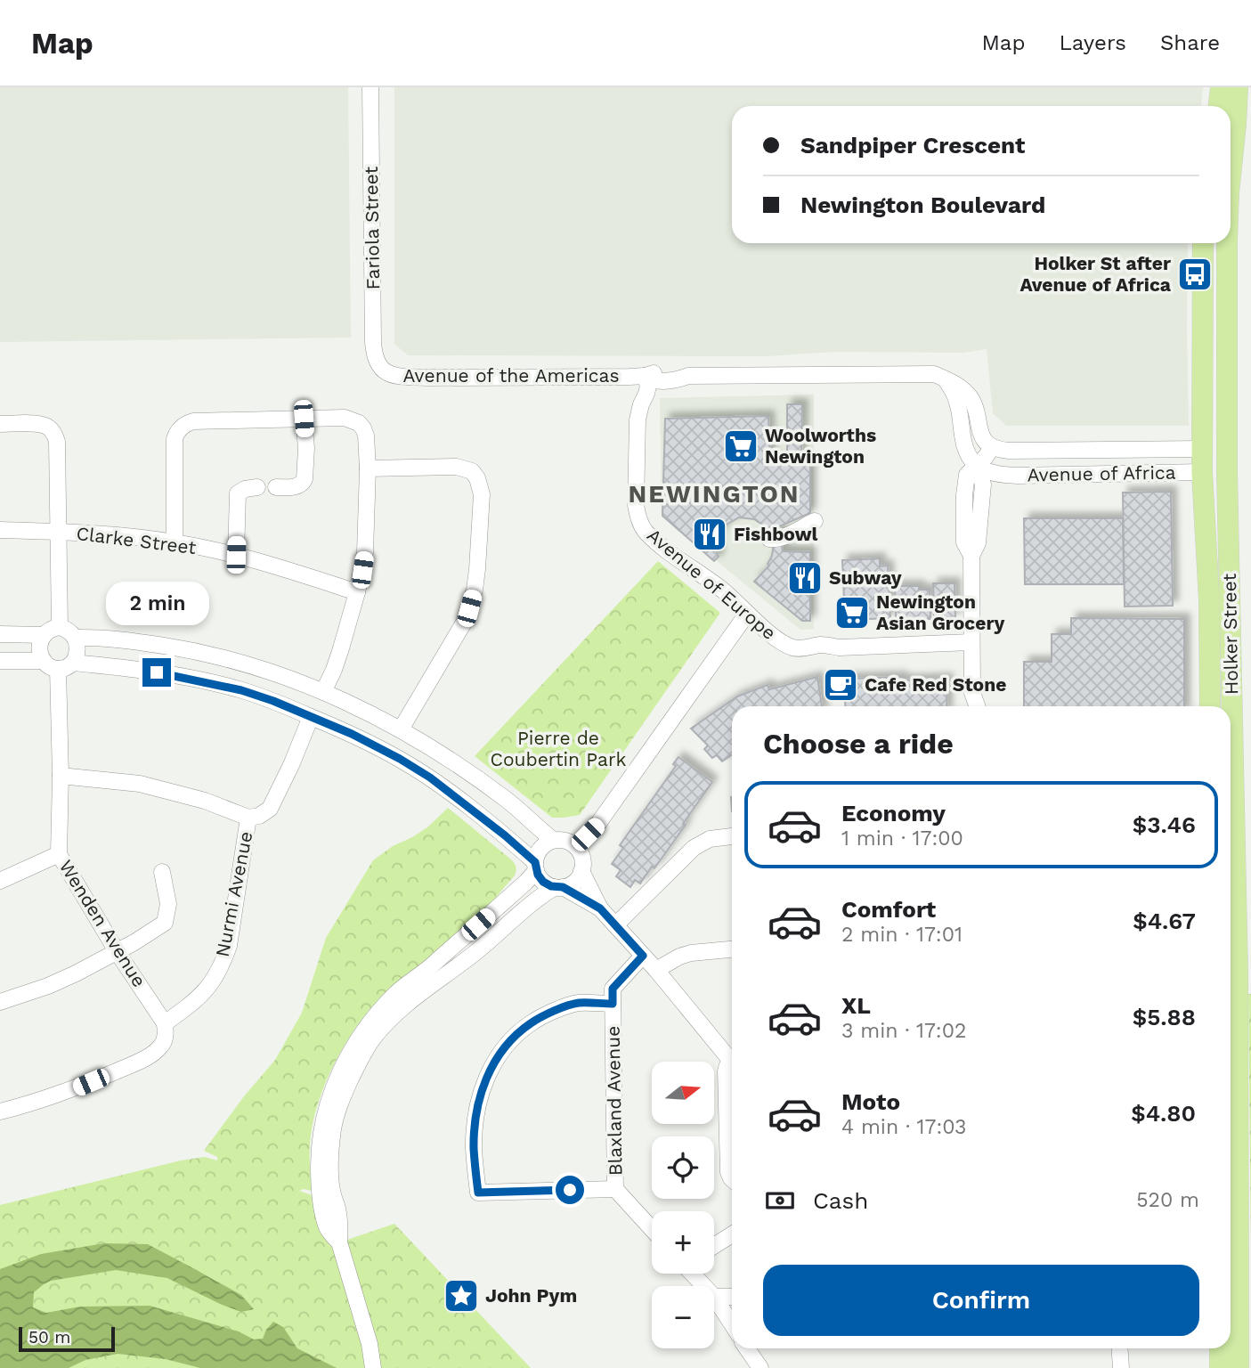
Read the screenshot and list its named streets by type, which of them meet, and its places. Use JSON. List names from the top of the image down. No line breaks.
{"streets":{"main road":["Avenue of Africa","Holker Street"],"street":["Fariola Street","Avenue of the Americas","Clarke Street","Avenue of Europe","Nurmi Avenue","Wenden Avenue","Blaxland Avenue"]},"crossings":[["Fariola Street","Avenue of the Americas"],["Avenue of the Americas","Avenue of Africa"],["Avenue of the Americas","Avenue of Europe"],["Avenue of Africa","Holker Street"],["Nurmi Avenue","Wenden Avenue"]],"districts":["NEWINGTON"],"parks":["Pierre de Coubertin Park"],"places":{"bus stop":["Holker St after Avenue of Africa"],"supermarket":["Woolworths Newington","Newington Asian Grocery"],"restaurant":["Fishbowl","Subway"],"cafe":["Cafe Red Stone"],"place":["John Pym"]},"scale_bar":"50 m","north":"right","page":{"header":"Map","nav":["Map","Layers","Share"],"banner":["Sandpiper Crescent","Newington Boulevard"],"bubble":"2 min","heading":"Choose a ride","list":[{"name":"Economy","note":"1 min · 17:00","value":"$3.46"},{"name":"Comfort","note":"2 min · 17:01","value":"$4.67"},{"name":"XL","note":"3 min · 17:02","value":"$5.88"},{"name":"Moto","note":"4 min · 17:03","value":"$4.80"}],"map_buttons":["+","−"],"pay":["Cash","520 m"],"buttons":"Confirm","scale":"50 m"}}
